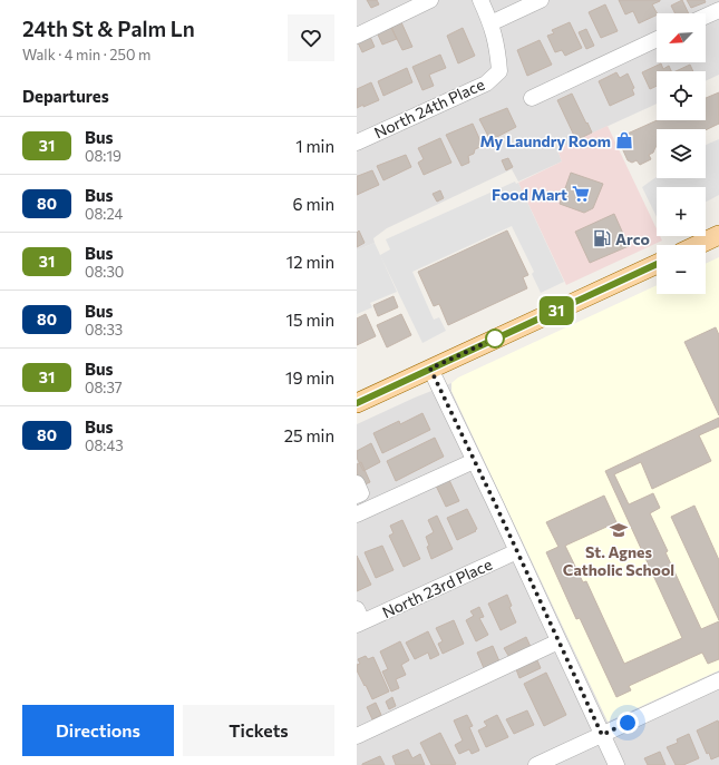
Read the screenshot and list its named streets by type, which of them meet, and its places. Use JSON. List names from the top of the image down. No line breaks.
{"streets":{"street":["North 24th Place","North 23rd Place"]},"places":{"shop":["My Laundry Room"],"supermarket":["Food Mart"],"fuel station":["Arco"],"school or university":["St. Agnes Catholic School"]},"lines":["bus line 31"],"north":"bottom left","page":{"heading":[["24th St & Palm Ln","Walk · 4 min · 250 m"],"Departures"],"on_map":"31","map_buttons":["+","−"],"list":[{"mark":"31","name":"Bus","note":"08:19","value":"1 min"},{"mark":"80","name":"Bus","note":"08:24","value":"6 min"},{"mark":"31","name":"Bus","note":"08:30","value":"12 min"},{"mark":"80","name":"Bus","note":"08:33","value":"15 min"},{"mark":"31","name":"Bus","note":"08:37","value":"19 min"},{"mark":"80","name":"Bus","note":"08:43","value":"25 min"}],"buttons":["Directions","Tickets"]}}
